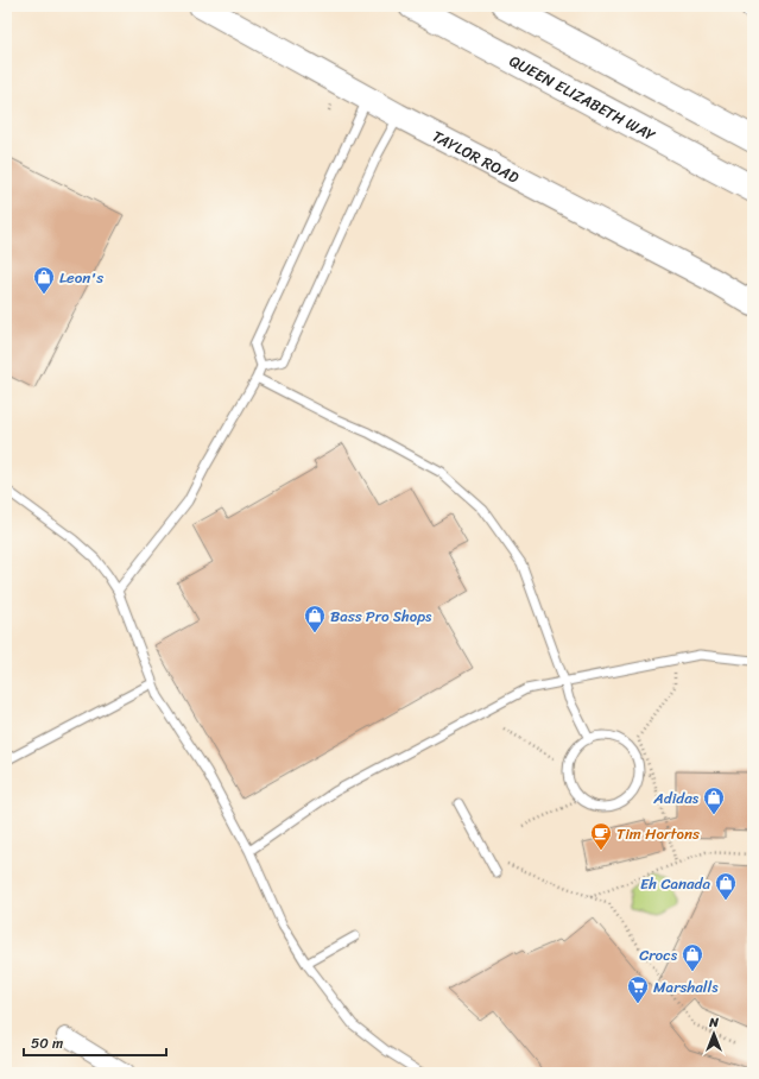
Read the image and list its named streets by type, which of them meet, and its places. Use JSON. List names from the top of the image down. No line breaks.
{"streets":{"highway":["QUEEN ELIZABETH WAY"],"main road":["TAYLOR ROAD"]},"places":{"shop":["Leon's","Bass Pro Shops","Adidas","Eh Canada","Crocs"],"cafe":["Tim Hortons"],"supermarket":["Marshalls"]},"scale_bar":"50 m","north":"top"}
